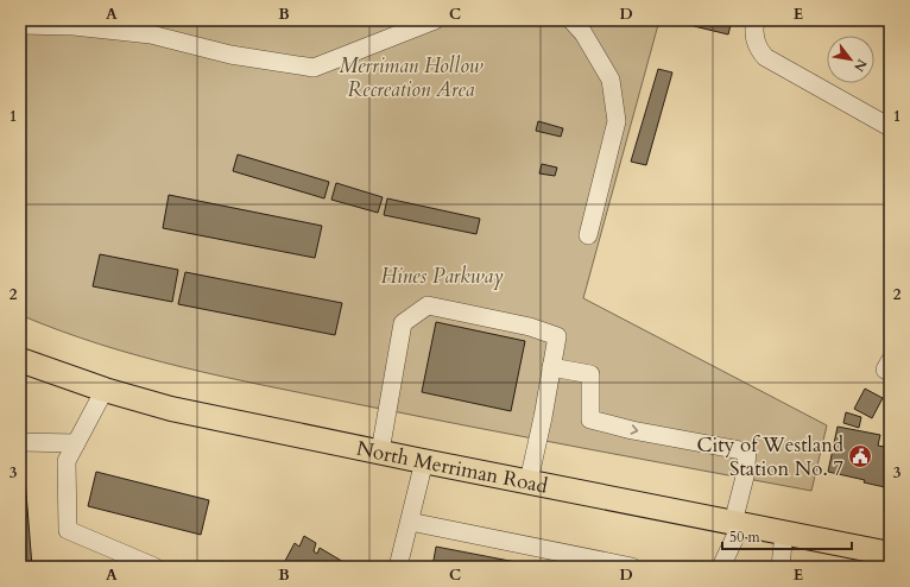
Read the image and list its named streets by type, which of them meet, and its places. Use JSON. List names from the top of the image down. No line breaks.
{"streets":{"main road":["North Merriman Road"]},"parks":["Merriman Hollow Recreation Area","Hines Parkway"],"places":{"public building":["City of Westland Station No. 7"]},"scale_bar":"50 m","north":"bottom right","grid":{"columns":["A","B","C","D","E"],"rows":["1","2","3"]}}
